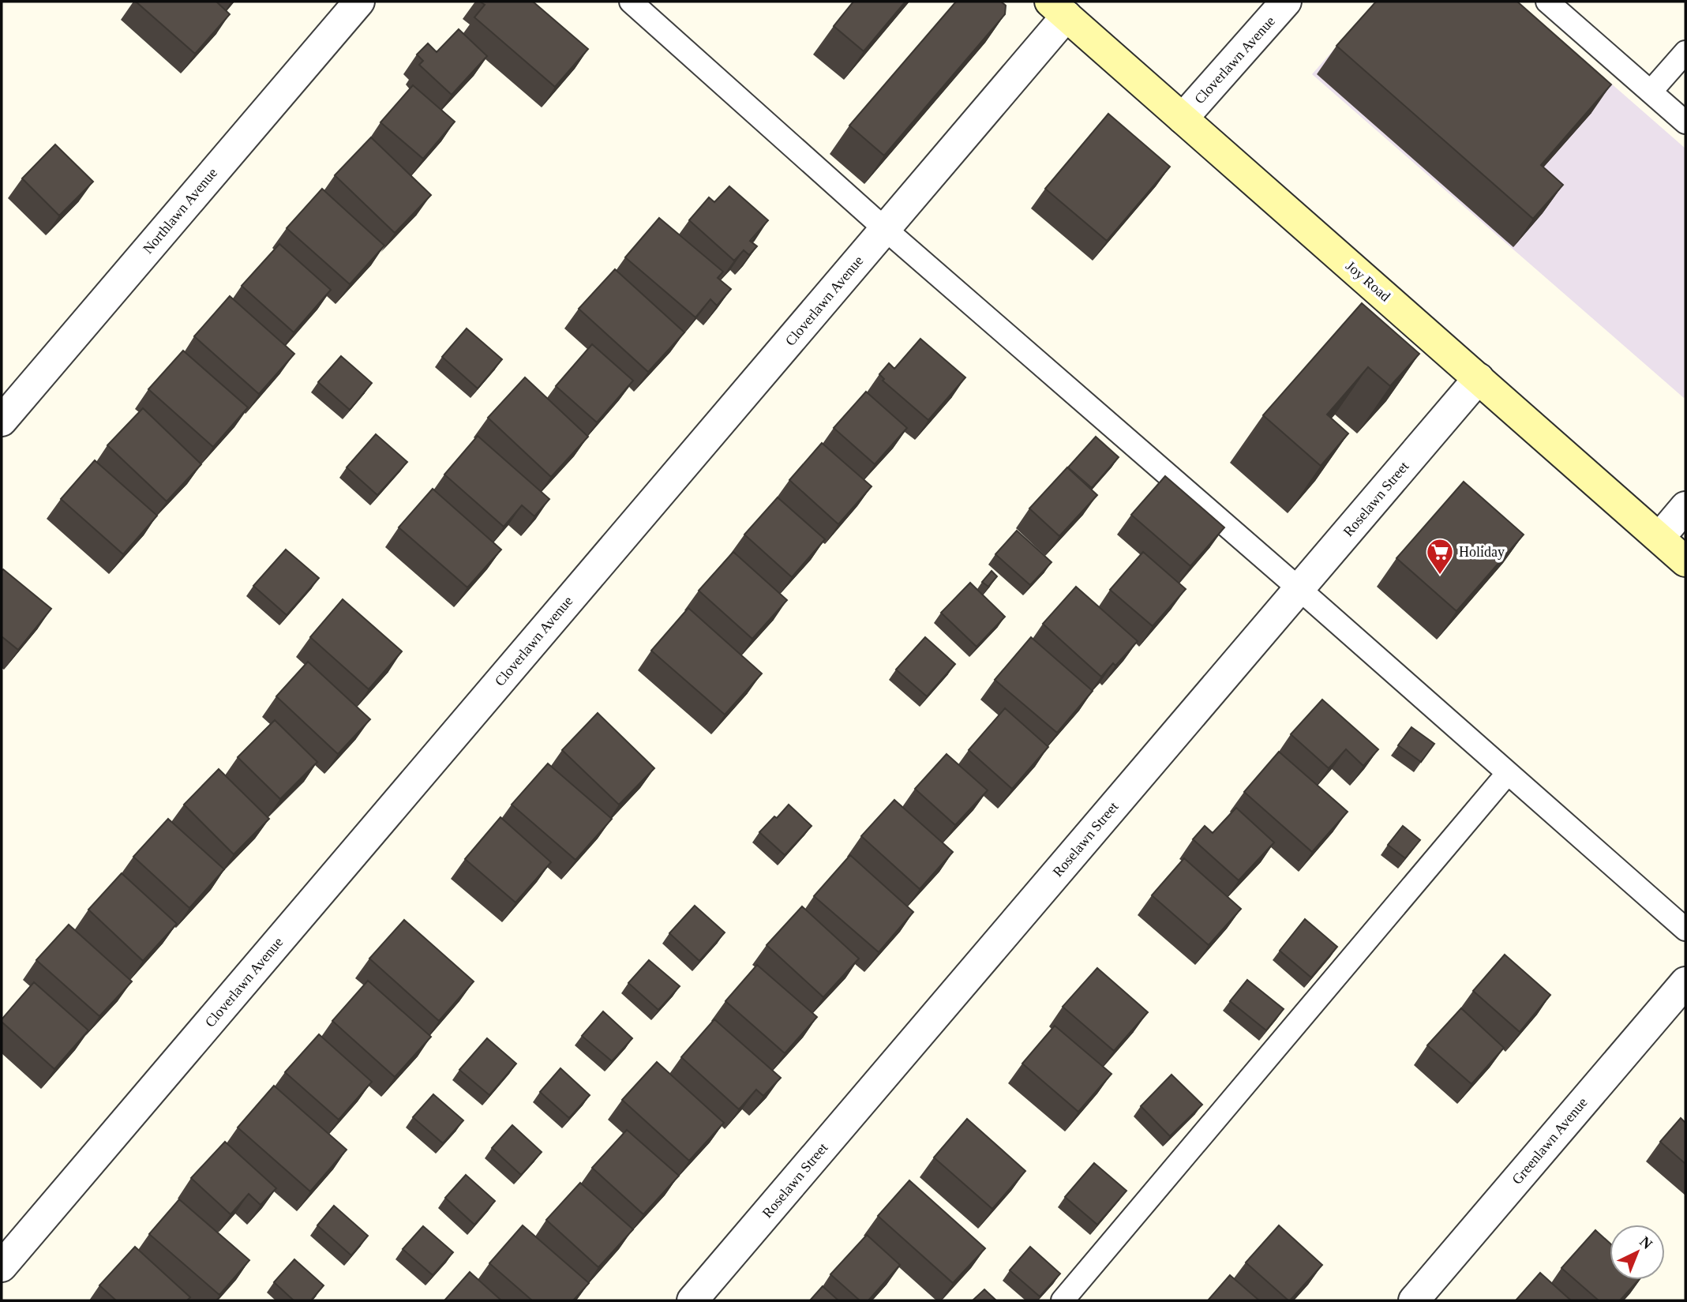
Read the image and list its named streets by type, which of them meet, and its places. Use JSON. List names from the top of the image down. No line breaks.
{"streets":{"street":["Cloverlawn Avenue","Northlawn Avenue","Joy Road","Roselawn Street","Greenlawn Avenue"]},"crossings":[["Cloverlawn Avenue","Joy Road"],["Joy Road","Roselawn Street"]],"places":{"supermarket":["Holiday"]},"north":"top right"}
